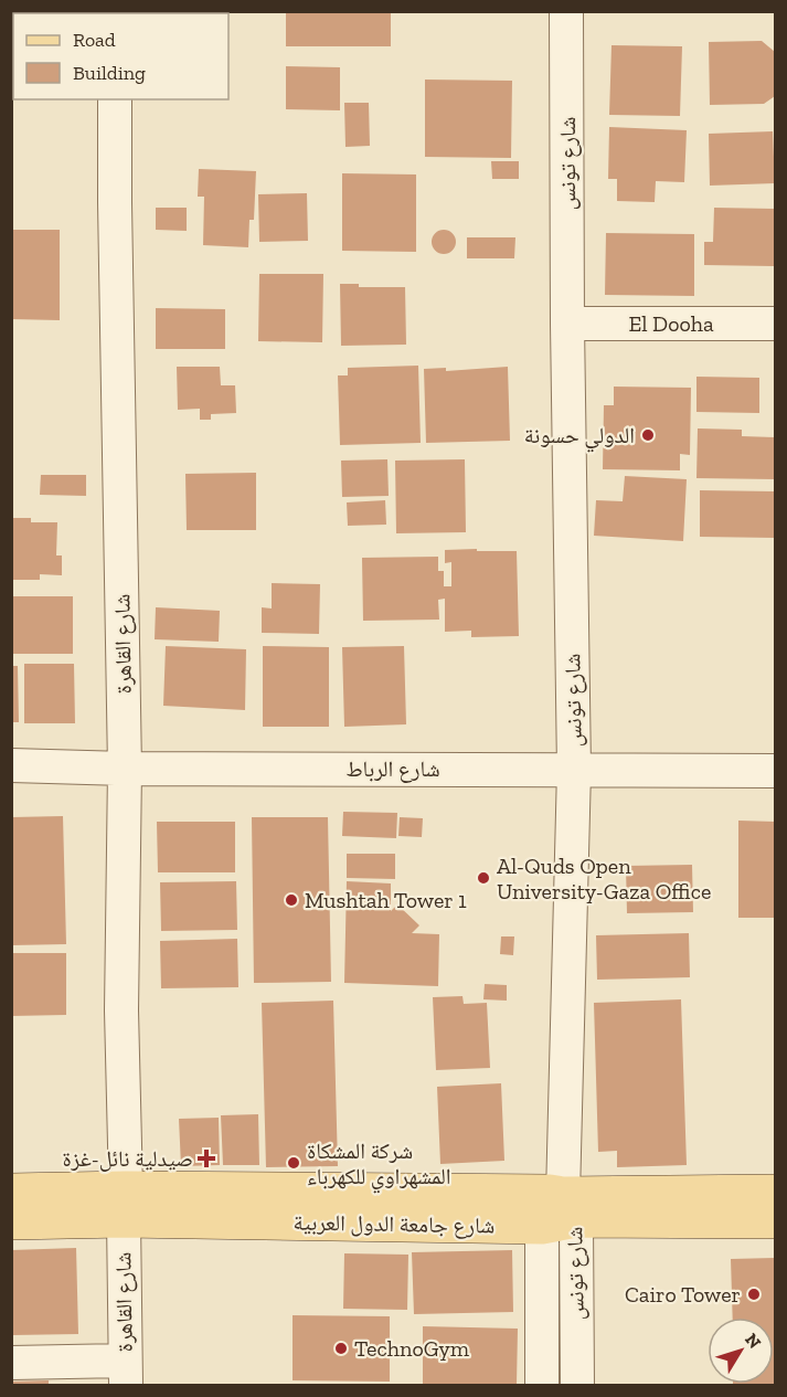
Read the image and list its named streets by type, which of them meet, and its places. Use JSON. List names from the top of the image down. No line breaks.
{"streets":{"main road":["شارع جامعة الدول العربية"],"street":["شارع تونس","El Dooha","شارع القاهرة","شارع الرباط"]},"crossings":[["شارع تونس","El Dooha"],["شارع تونس","شارع الرباط"],["شارع تونس","شارع جامعة الدول العربية"],["شارع القاهرة","شارع الرباط"],["شارع القاهرة","شارع جامعة الدول العربية"]],"places":{"other":["الدولي حسونة","Al-Quds Open University-Gaza Office","Mushtah Tower 1","شركة المشكاة المشهراوي للكهرباء","Cairo Tower","TechnoGym"],"health":["صيدلية نائل-غزة"]},"legend":["Road","Building"],"north":"top right"}
